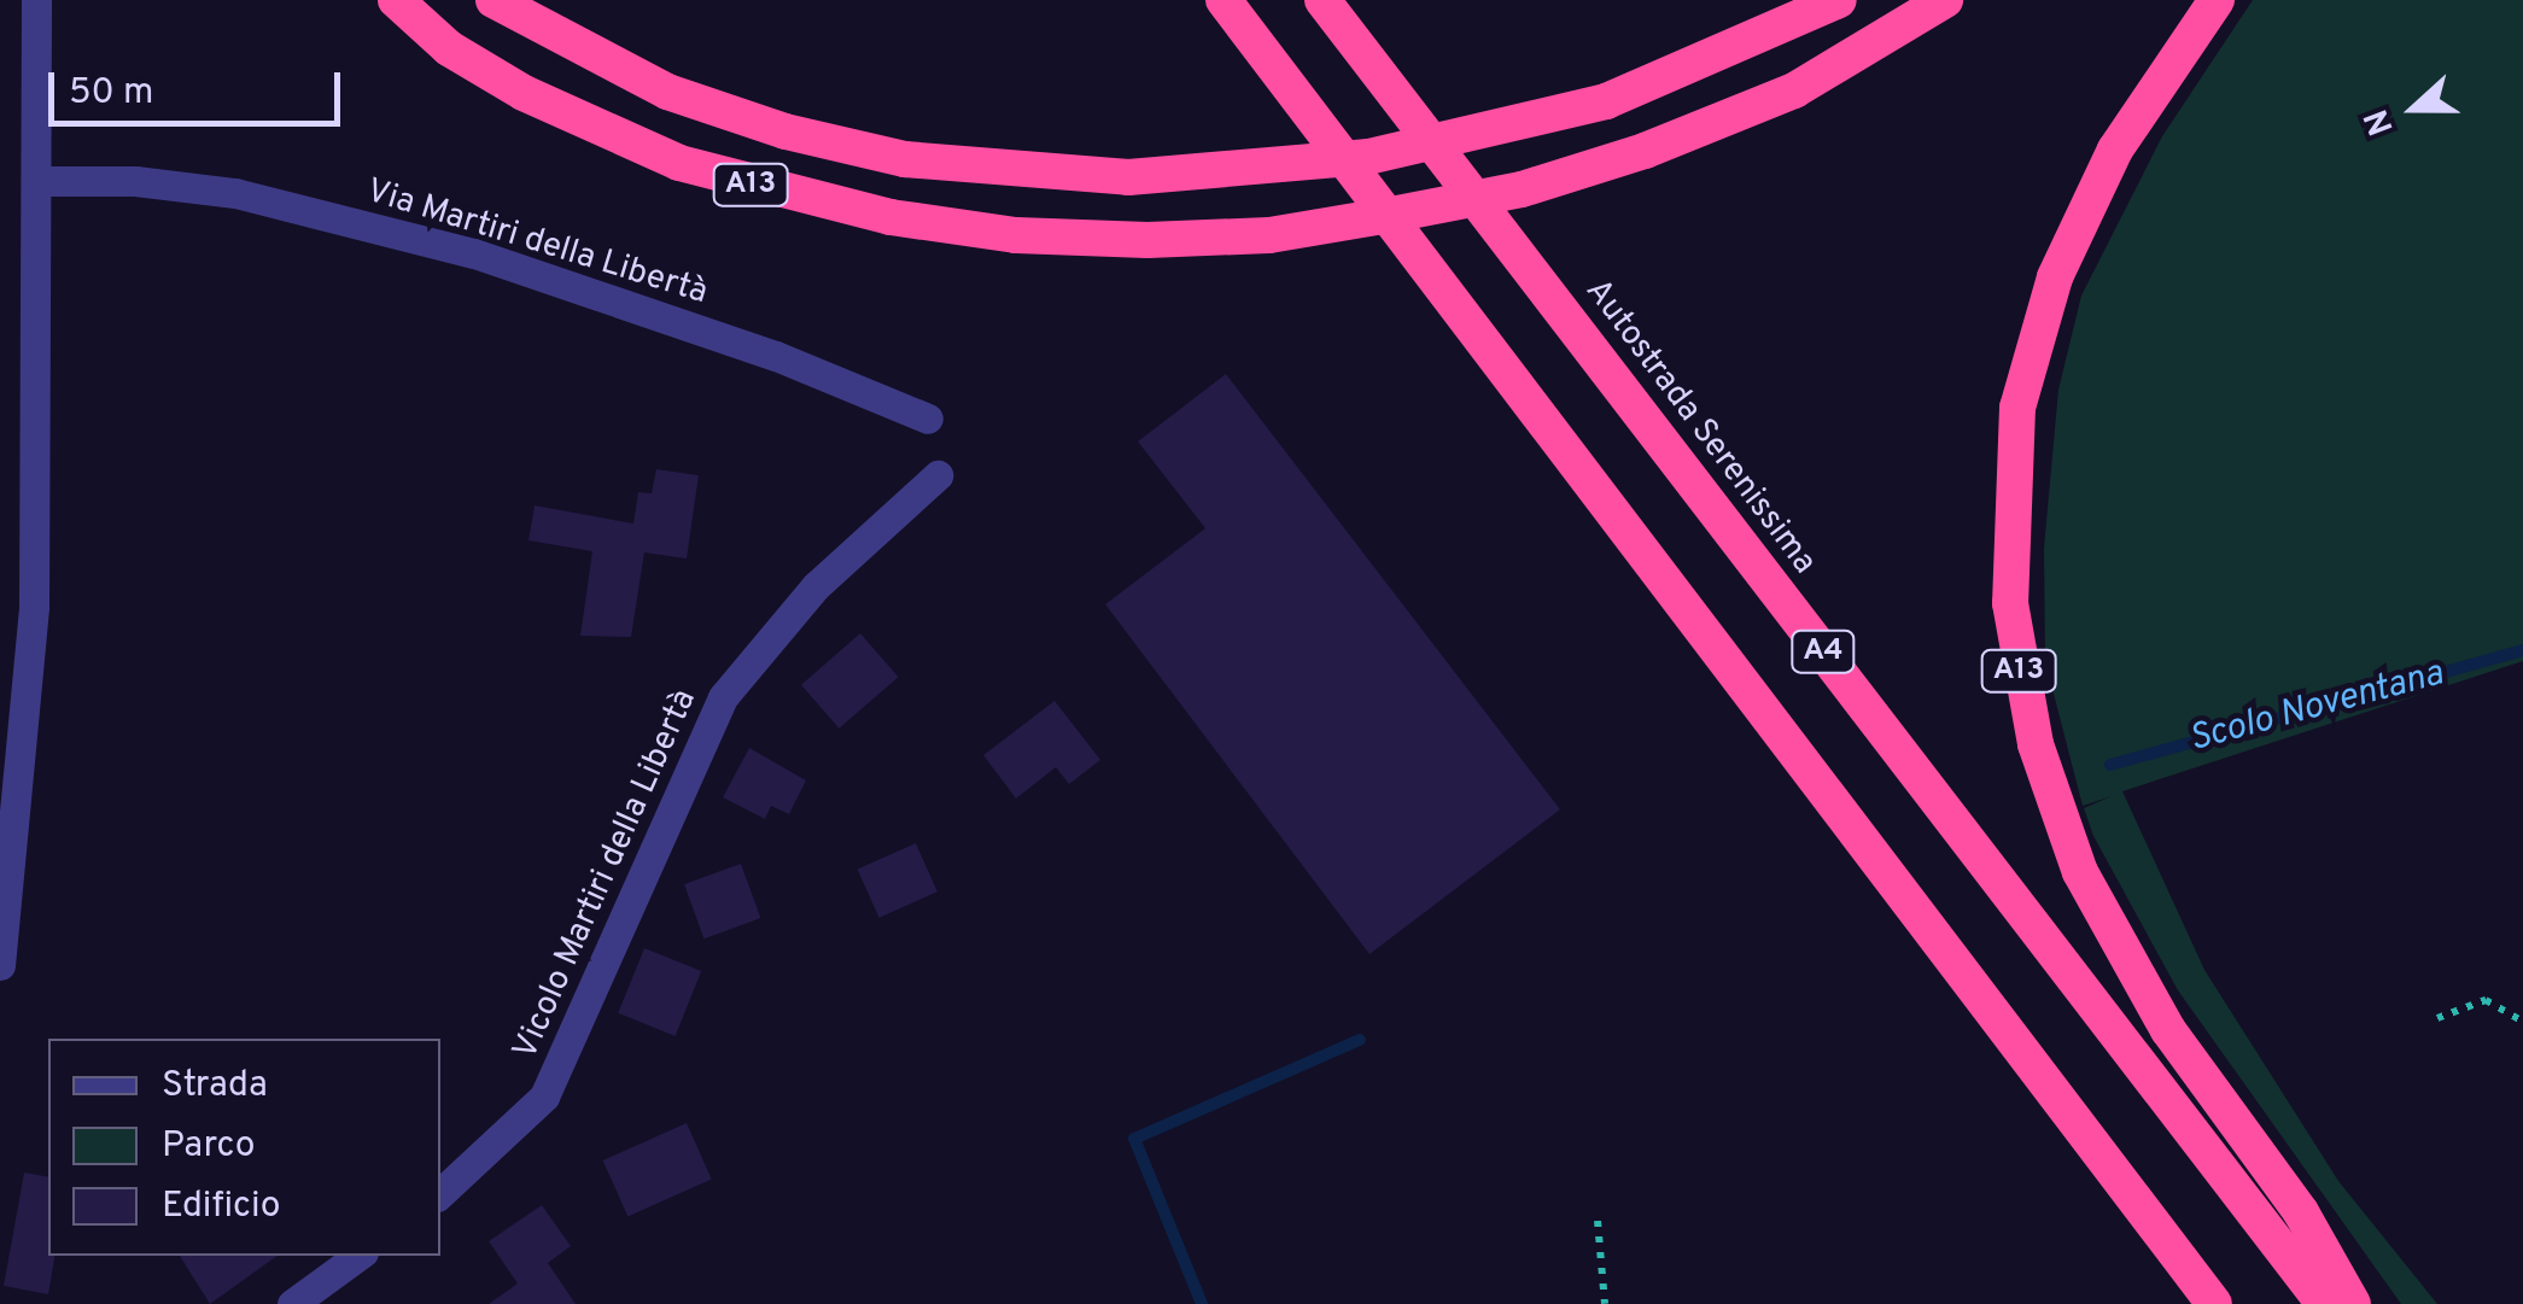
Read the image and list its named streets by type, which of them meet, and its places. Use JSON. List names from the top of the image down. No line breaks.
{"streets":{"highway":["A13","Autostrada Serenissima","A4"],"street":["Via Martiri della Libertà","Vicolo Martiri della Libertà"]},"water":["Scolo Noventana"],"legend":["Strada","Parco","Edificio"],"scale_bar":"50 m","north":"left"}
